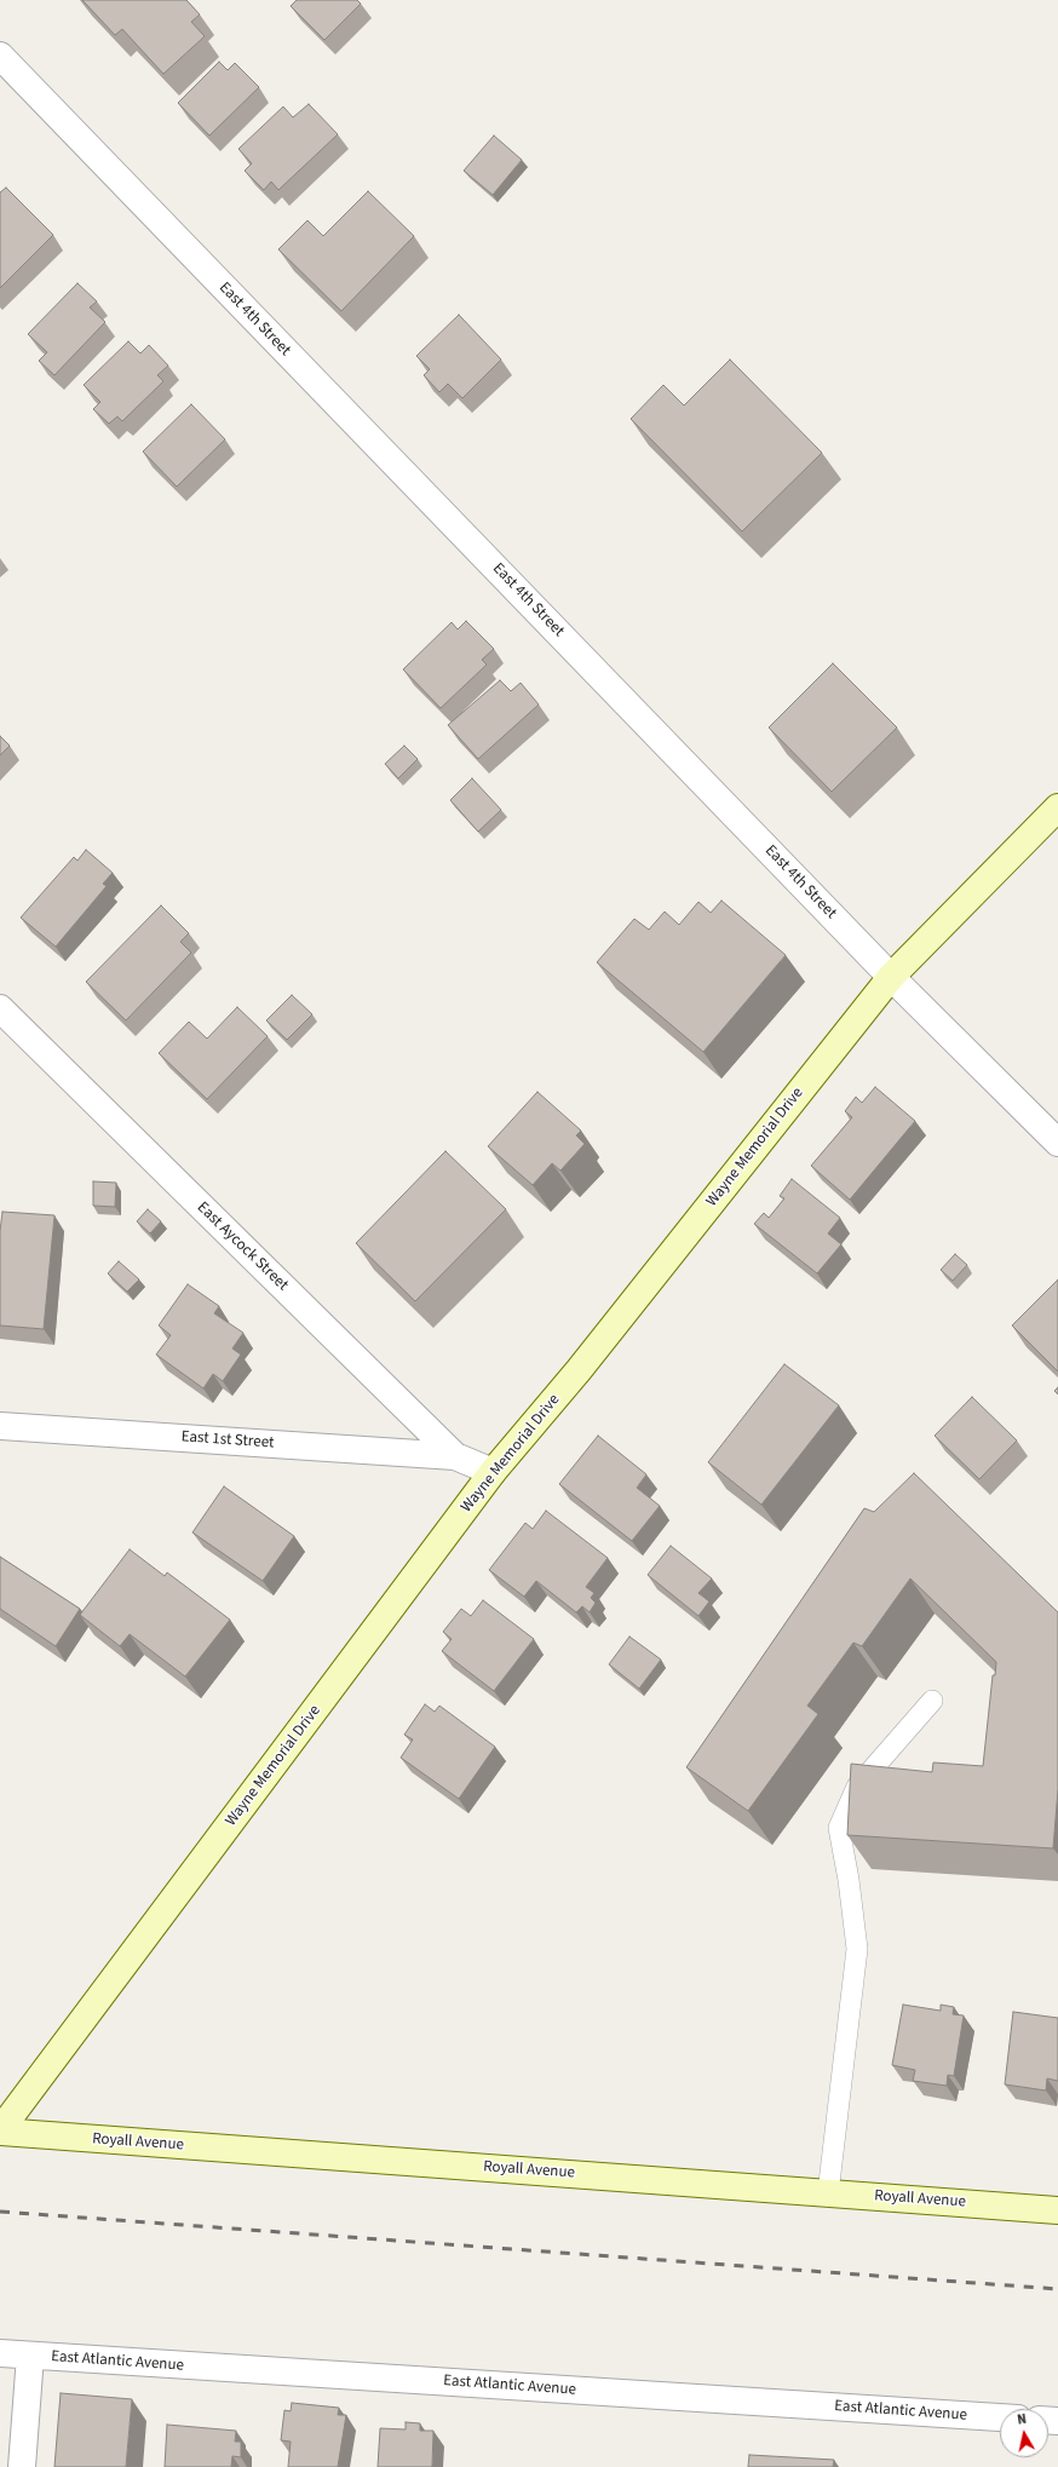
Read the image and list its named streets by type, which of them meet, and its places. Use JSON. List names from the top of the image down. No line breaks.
{"streets":{"main road":["Wayne Memorial Drive","Royall Avenue"],"street":["East 4th Street","East Aycock Street","East 1st Street","East Atlantic Avenue"]},"crossings":[["East 4th Street","Wayne Memorial Drive"],["Wayne Memorial Drive","East Aycock Street"],["Wayne Memorial Drive","Royall Avenue"],["East Aycock Street","East 1st Street"]],"north":"top"}
